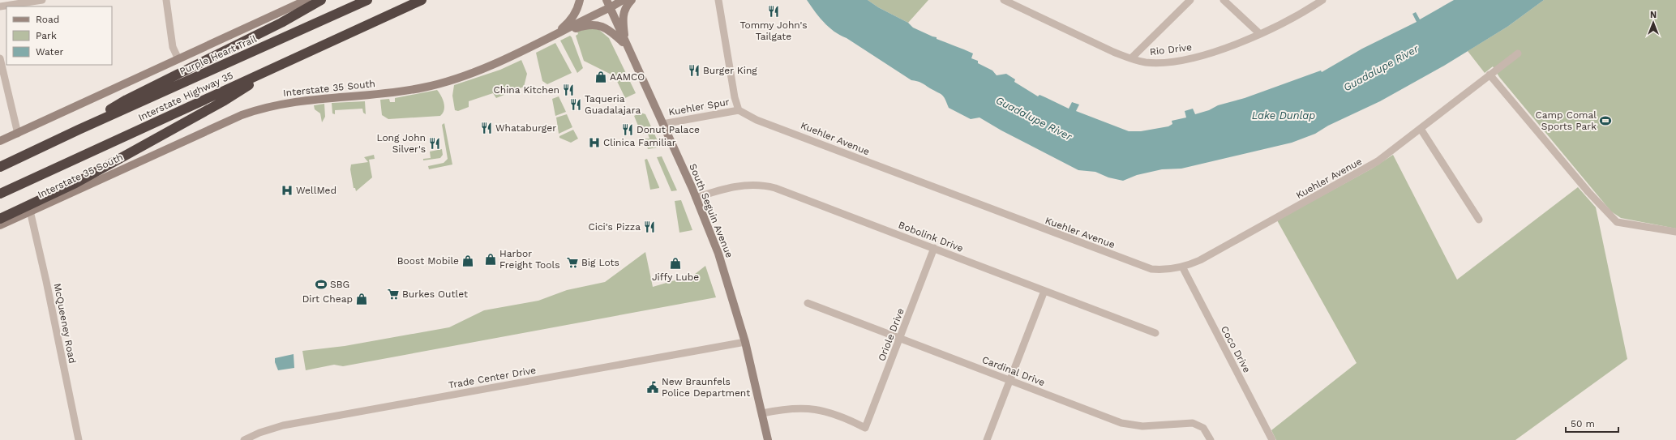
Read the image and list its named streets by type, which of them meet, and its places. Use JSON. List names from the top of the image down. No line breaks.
{"streets":{"highway":["Purple Heart Trail","Interstate Highway 35"],"main road":["Interstate 35 South","South Seguin Avenue"],"street":["Rio Drive","Kuehler Spur","Kuehler Avenue","Bobolink Drive","McQueeney Road","Oriole Drive","Coco Drive","Cardinal Drive","Trade Center Drive"]},"crossings":[["Interstate 35 South","South Seguin Avenue"],["Interstate 35 South","McQueeney Road"],["Kuehler Spur","Kuehler Avenue"],["Kuehler Spur","South Seguin Avenue"],["Kuehler Avenue","Coco Drive"],["South Seguin Avenue","Bobolink Drive"],["South Seguin Avenue","Oriole Drive"],["South Seguin Avenue","Trade Center Drive"],["Bobolink Drive","Oriole Drive"],["Oriole Drive","Cardinal Drive"]],"water":["Guadalupe River","Lake Dunlap"],"places":{"restaurant":["Tommy John's Tailgate","Burger King","China Kitchen","Taqueria Guadalajara","Whataburger","Donut Palace","Long John Silver's","Cici's Pizza"],"shop":["AAMCO","Harbor Freight Tools","Boost Mobile","Jiffy Lube","Dirt Cheap"],"sports":["Camp Comal Sports Park","SBG"],"hospital":["Clinica Familiar","WellMed"],"supermarket":["Big Lots","Burkes Outlet"],"public building":["New Braunfels Police Department"]},"legend":["Road","Park","Water"],"scale_bar":"50 m","north":"top"}
